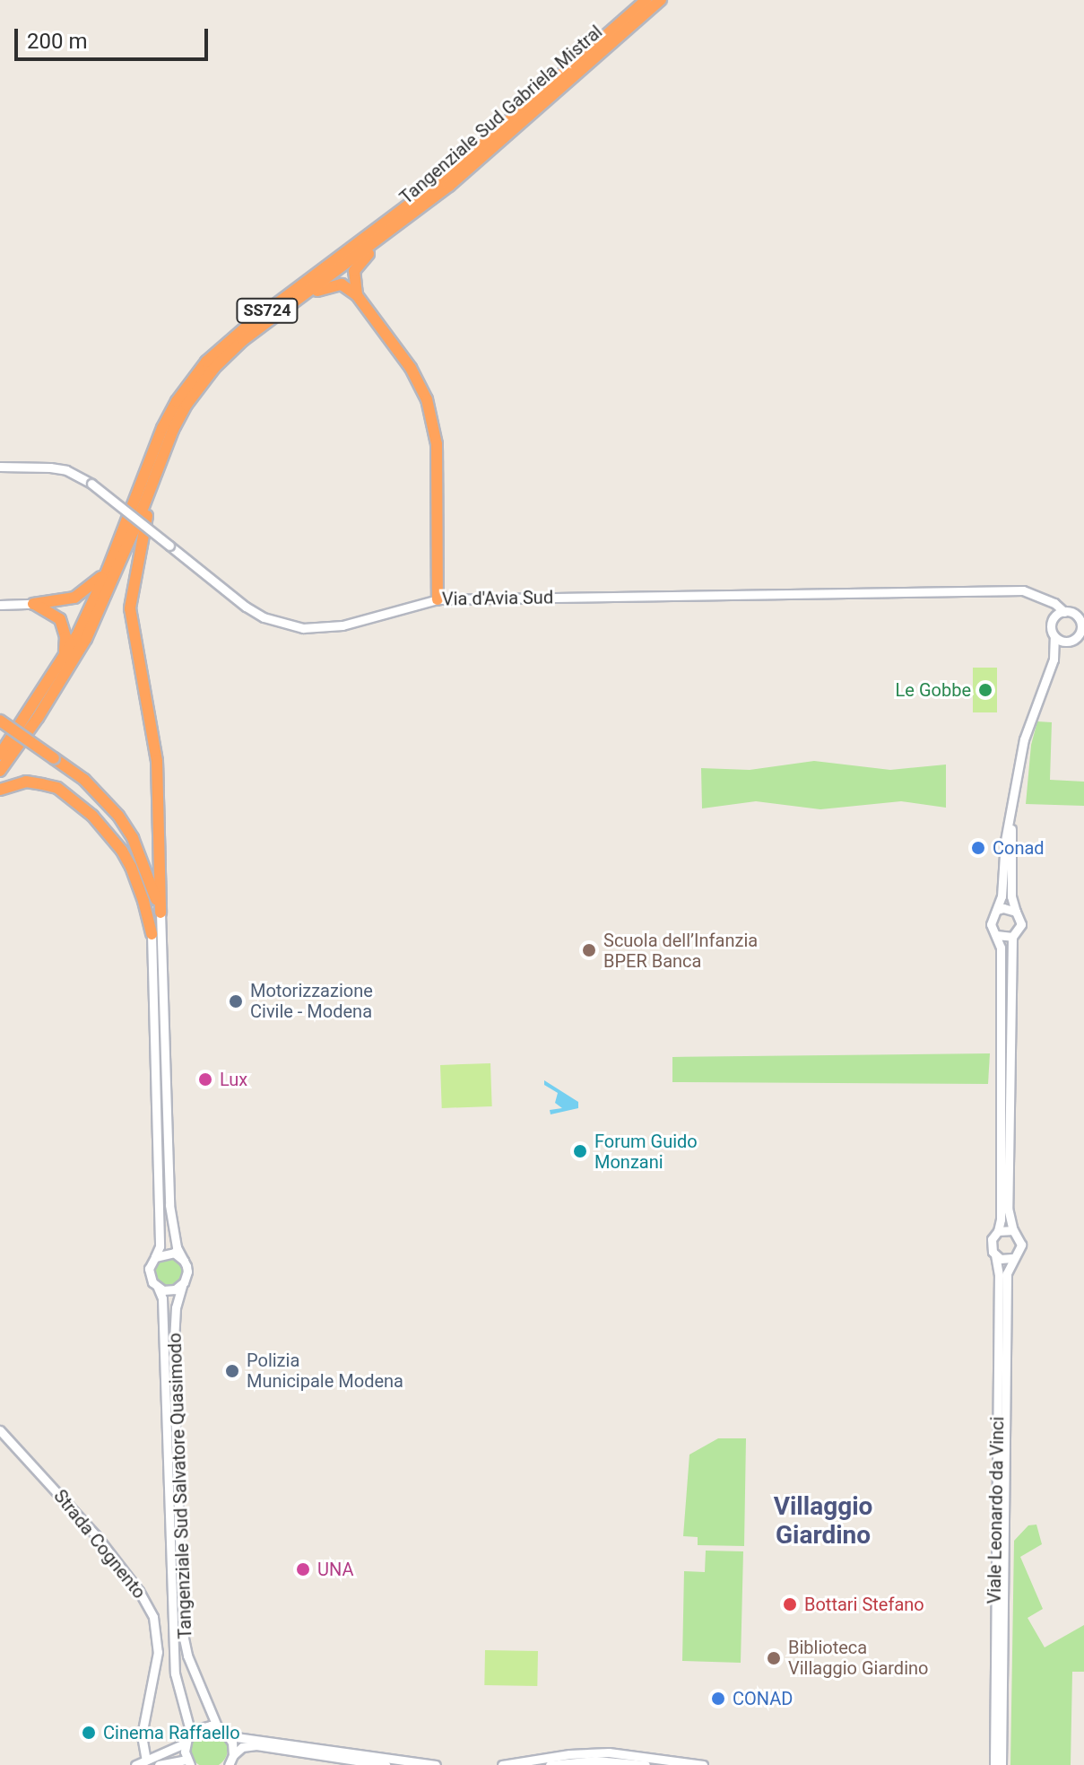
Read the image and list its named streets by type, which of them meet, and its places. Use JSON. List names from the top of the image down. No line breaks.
{"streets":{"highway":["Tangenziale Sud Gabriela Mistral","SS724"],"street":["Via d'Avia Sud","Tangenziale Sud Salvatore Quasimodo","Viale Leonardo da Vinci","Strada Cognento"]},"crossings":[["Tangenziale Sud Gabriela Mistral","SS724"]],"districts":["Villaggio Giardino"],"places":["Le Gobbe","Conad","Scuola dell’Infanzia BPER Banca","Motorizzazione Civile - Modena","Lux","Forum Guido Monzani","Polizia Municipale Modena","UNA","Bottari Stefano","Biblioteca Villaggio Giardino","CONAD","Cinema Raffaello"],"scale_bar":"200 m"}
